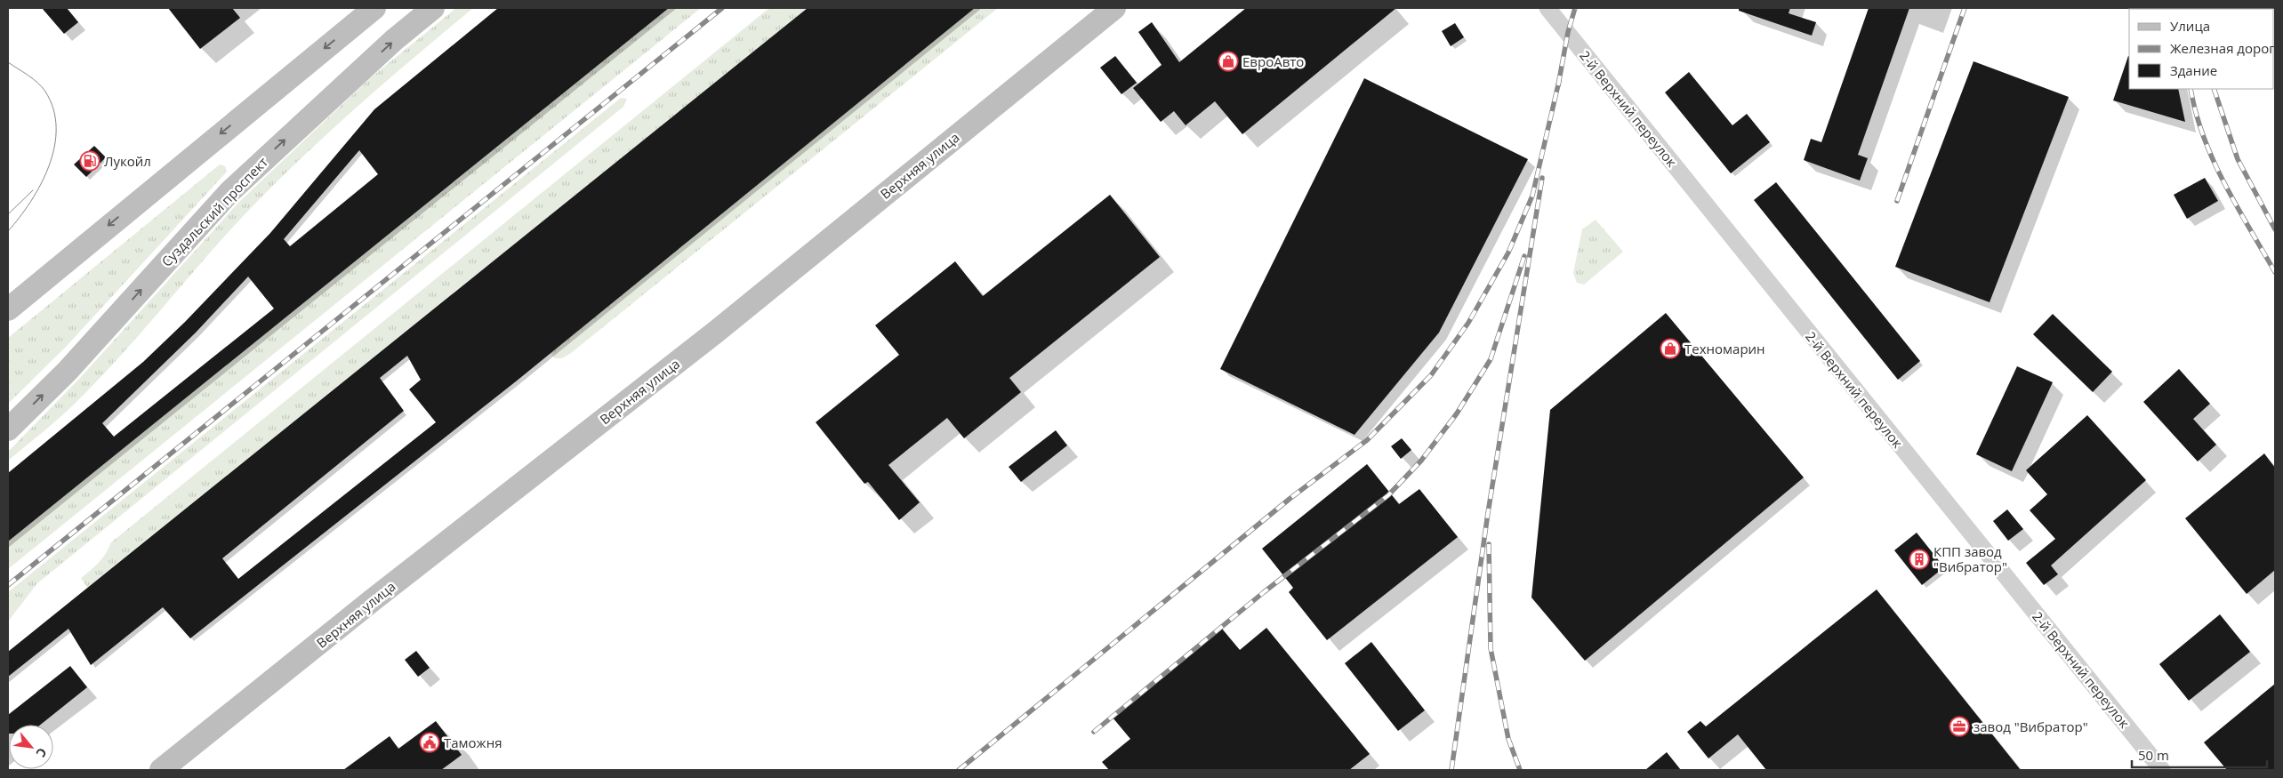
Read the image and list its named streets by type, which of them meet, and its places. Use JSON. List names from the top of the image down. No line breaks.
{"streets":{"street":["2-й Верхний переулок","Верхняя улица","Суздальский проспект"]},"places":{"shop":["ЕвроАвто","Техномарин"],"fuel station":["Лукойл"],"building":["КПП завод \"Вибратор\""],"office":["завод \"Вибратор\""],"public building":["Таможня"]},"legend":["Улица","Железная дорога","Здание"],"scale_bar":"50 m","north":"bottom right"}
